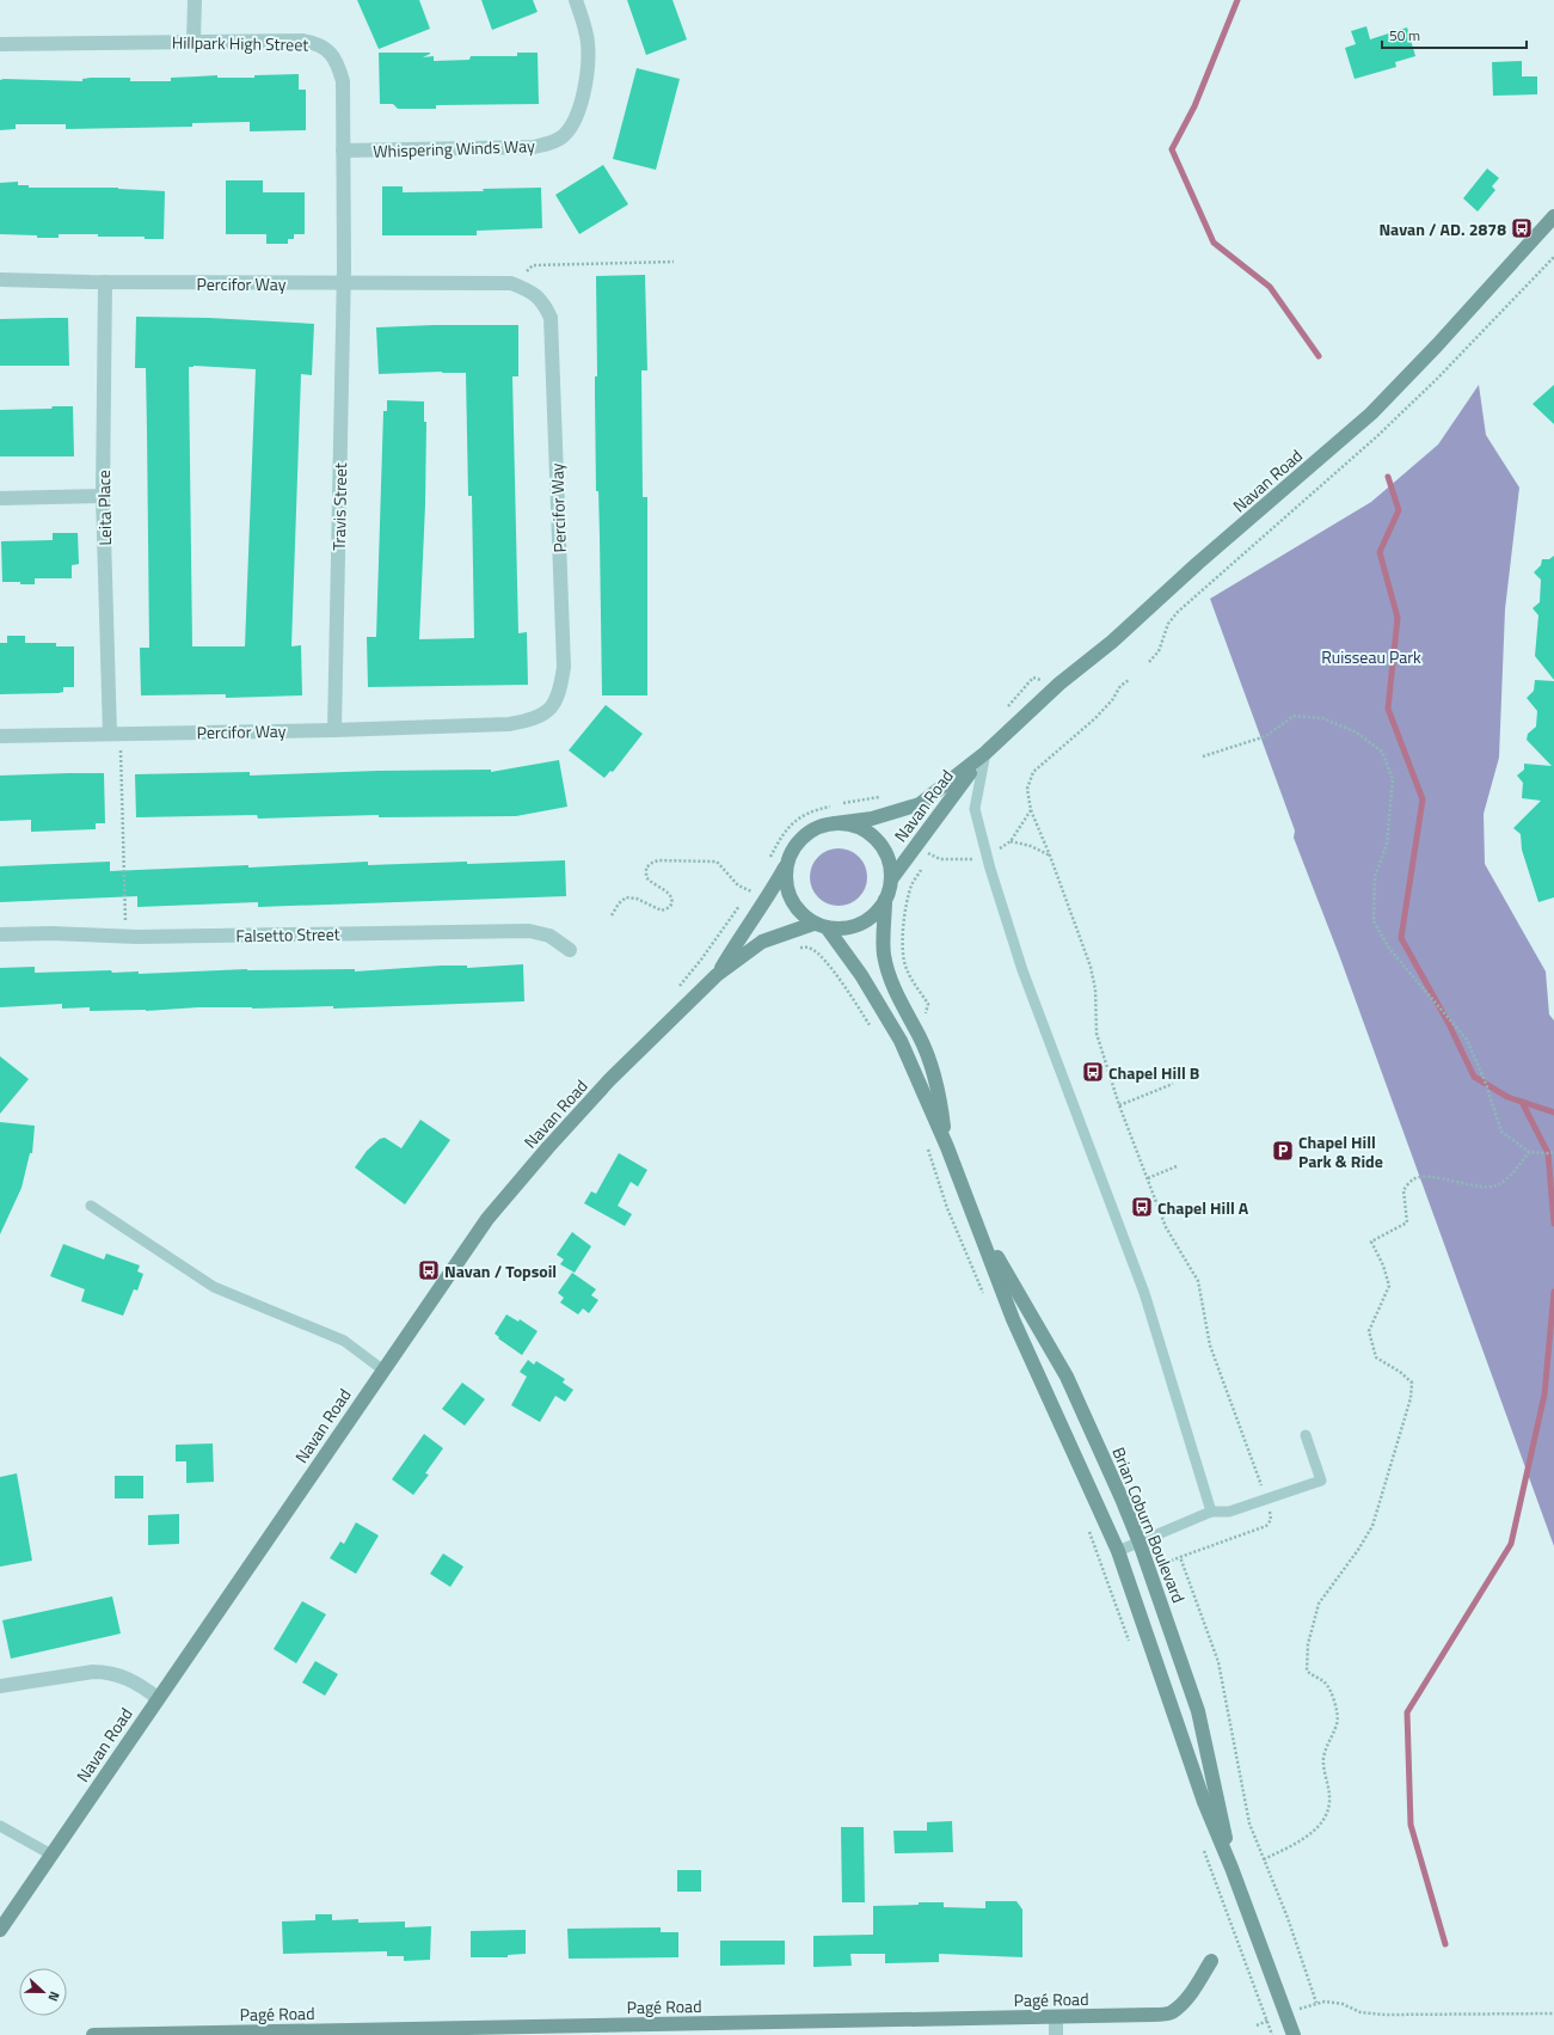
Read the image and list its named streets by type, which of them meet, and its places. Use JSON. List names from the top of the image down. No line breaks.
{"streets":{"main road":["Navan Road","Brian Coburn Boulevard","Pagé Road"],"street":["Hillpark High Street","Whispering Winds Way","Percifor Way","Travis Street","Leita Place","Falsetto Street"]},"crossings":[["Hillpark High Street","Whispering Winds Way"],["Hillpark High Street","Percifor Way"],["Hillpark High Street","Travis Street"],["Percifor Way","Travis Street"],["Percifor Way","Leita Place"],["Navan Road","Brian Coburn Boulevard"]],"parks":["Ruisseau Park"],"places":{"bus stop":["Navan / AD. 2878","Chapel Hill B","Chapel Hill A","Navan / Topsoil"],"parking":["Chapel Hill Park & Ride"]},"scale_bar":"50 m","north":"right"}
